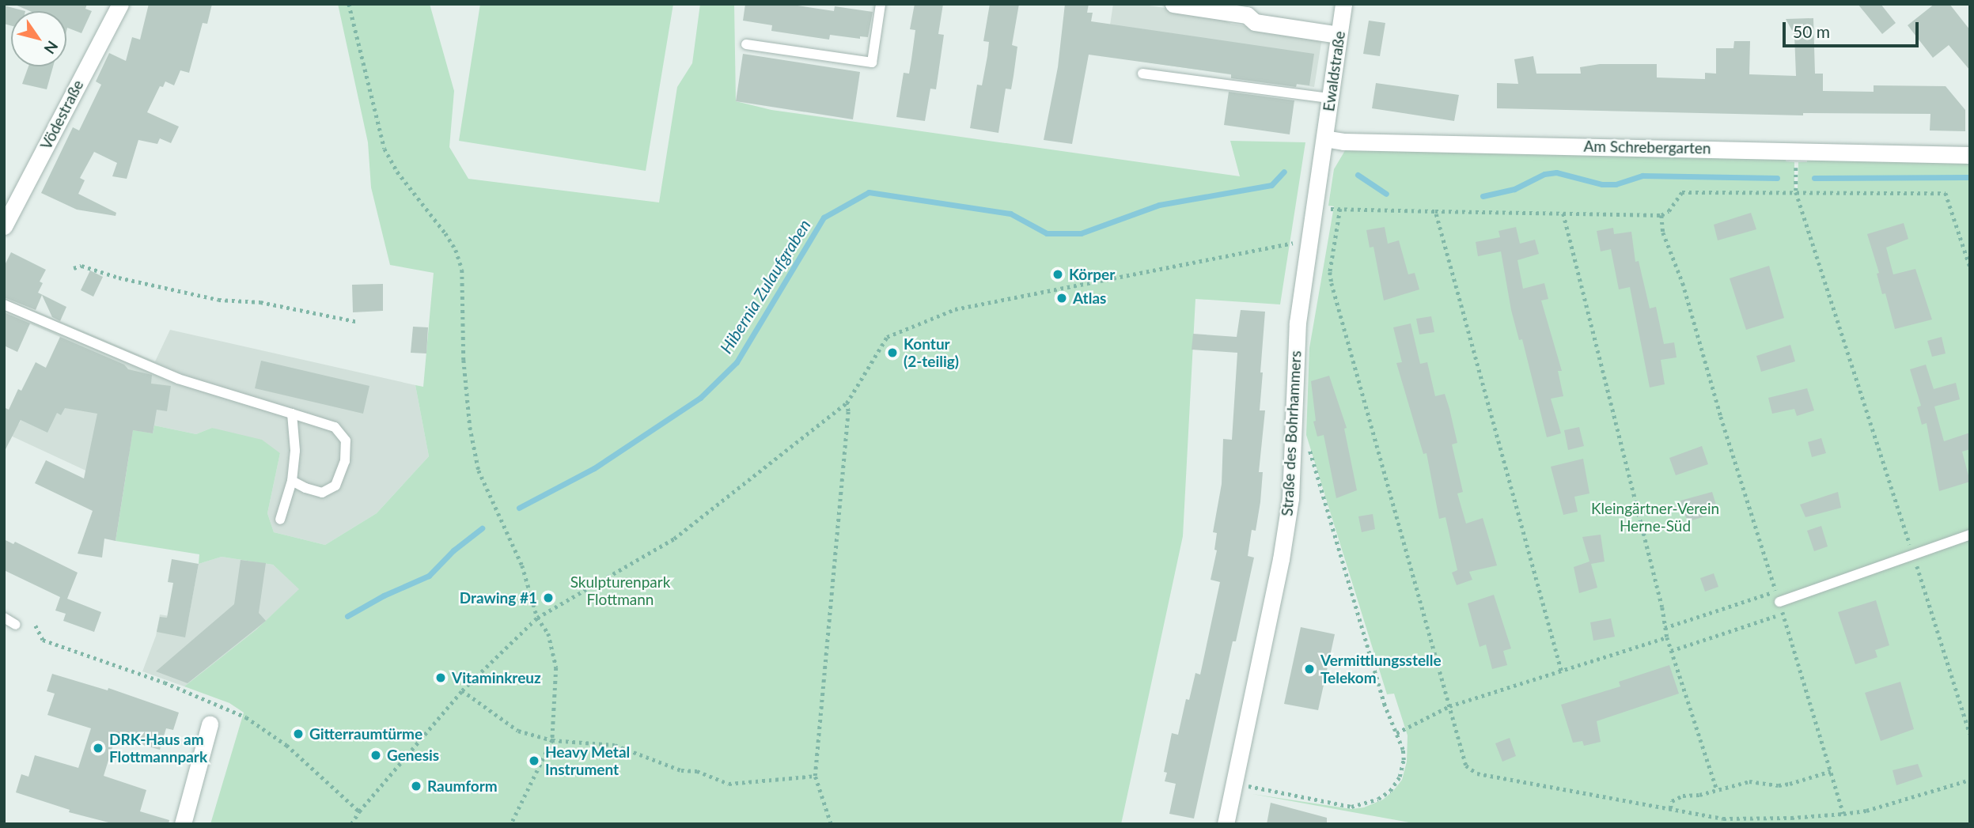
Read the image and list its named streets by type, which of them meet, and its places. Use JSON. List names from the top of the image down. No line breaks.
{"streets":{"street":["Ewaldstraße","Vödestraße","Am Schrebergarten","Straße des Bohrhammers"]},"crossings":[["Ewaldstraße","Am Schrebergarten"],["Ewaldstraße","Straße des Bohrhammers"],["Am Schrebergarten","Straße des Bohrhammers"]],"water":["Hibernia Zulaufgraben"],"parks":["Kleingärtner-Verein Herne-Süd","Skulpturenpark Flottmann"],"places":["Körper","Atlas","Kontur (2-teilig)","Drawing #1","Vermittlungsstelle Telekom","Vitaminkreuz","Gitterraumtürme","DRK-Haus am Flottmannpark","Genesis","Heavy Metal Instrument","Raumform"],"scale_bar":"50 m","north":"bottom right"}
